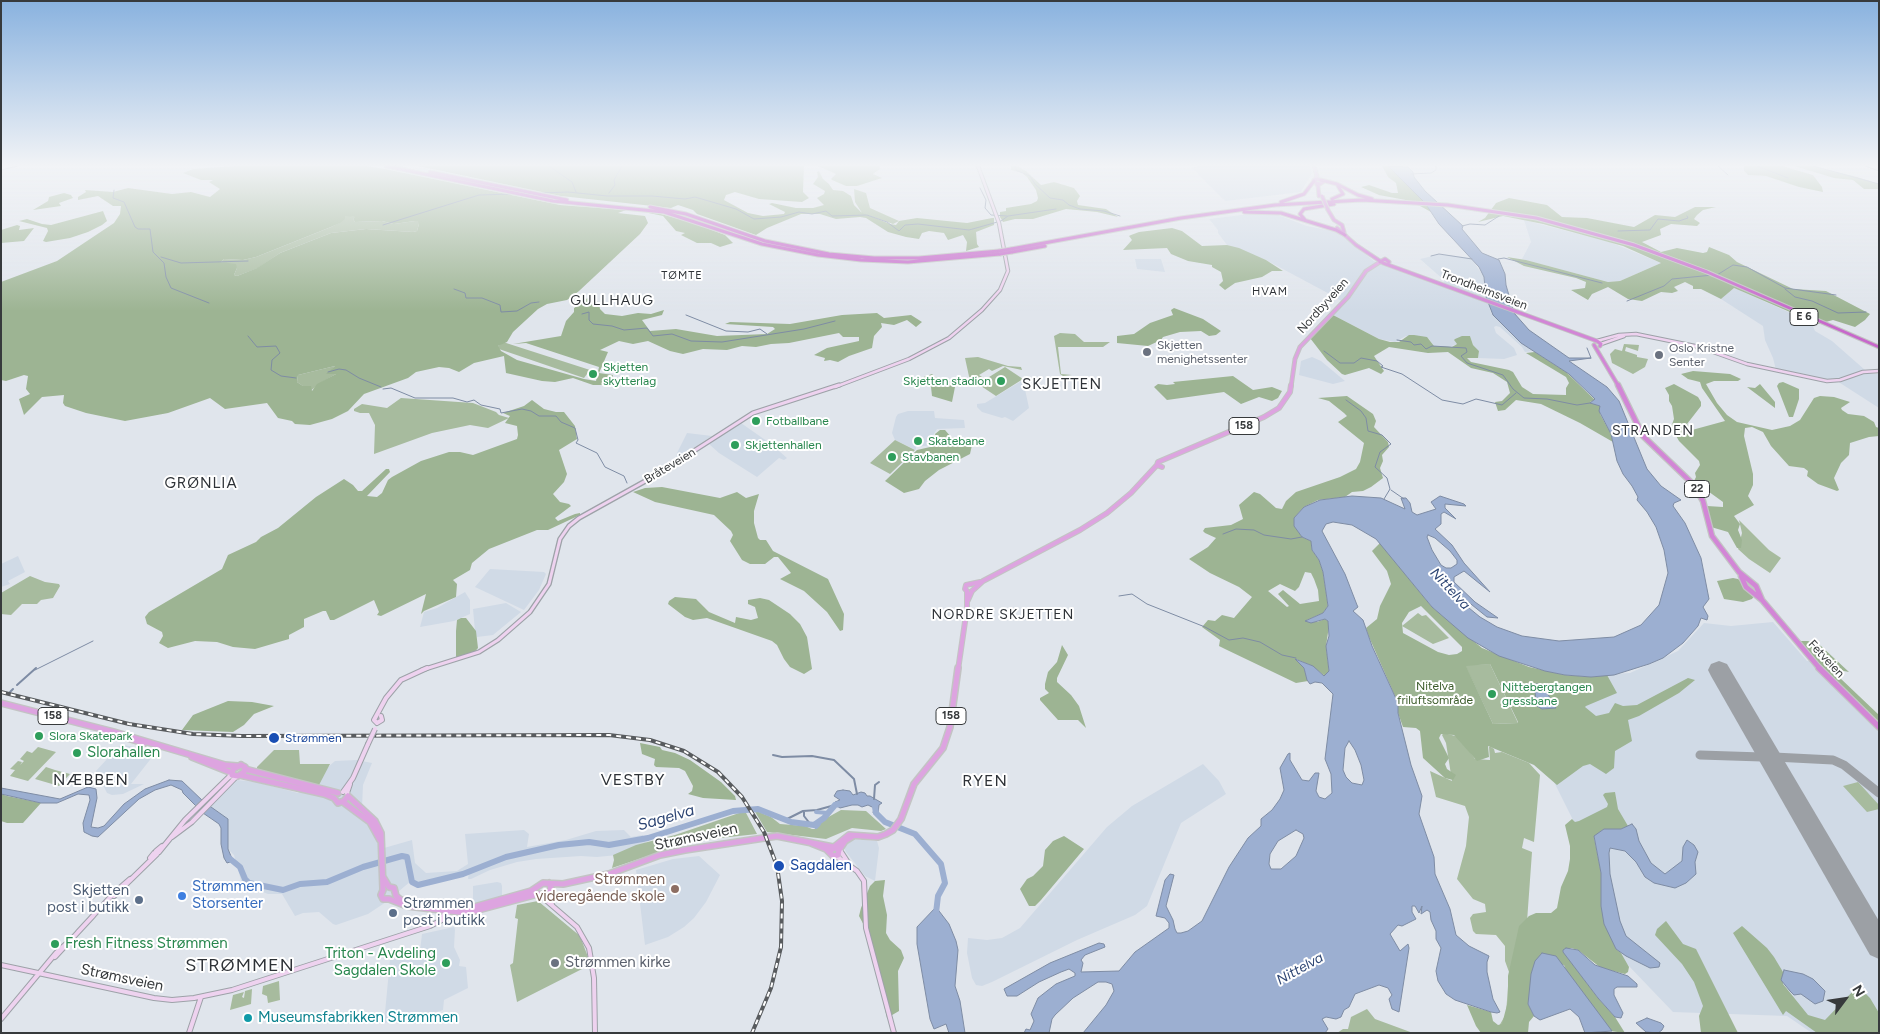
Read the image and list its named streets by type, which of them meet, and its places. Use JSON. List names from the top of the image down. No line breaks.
{"streets":{"highway":["Trondheimsveien","E 6","22","Fetveien"],"main road":["Nordbyveien","158","Bråteveien","Strømsveien"]},"crossings":[["Trondheimsveien","Nordbyveien"],["Trondheimsveien","22"],["Nordbyveien","Strømsveien"],["158","Bråteveien"],["22","Fetveien"]],"districts":["TØMTE","HVAM","GULLHAUG","SKJETTEN","STRANDEN","GRØNLIA","NORDRE SKJETTEN","NÆBBEN","VESTBY","RYEN","STRØMMEN"],"water":["Nittelva","Sagelva"],"parks":["Nitelva friluftsområde"],"places":["Skjetten menighetssenter","Oslo Kristne Senter","Skjetten skytterlag","Skjetten stadion","Fotballbane","Skatebane","Skjettenhallen","Stavbanen","Nittebergtangen gressbane","Slora Skatepark","Strømmen","Slorahallen","Sagdalen","Strømmen videregående skole","Strømmen Storsenter","Skjetten post i butikk","Strømmen post i butikk","Fresh Fitness Strømmen","Triton - Avdeling Sagdalen Skole","Strømmen kirke","Museumsfabrikken Strømmen"],"north":"top right"}
